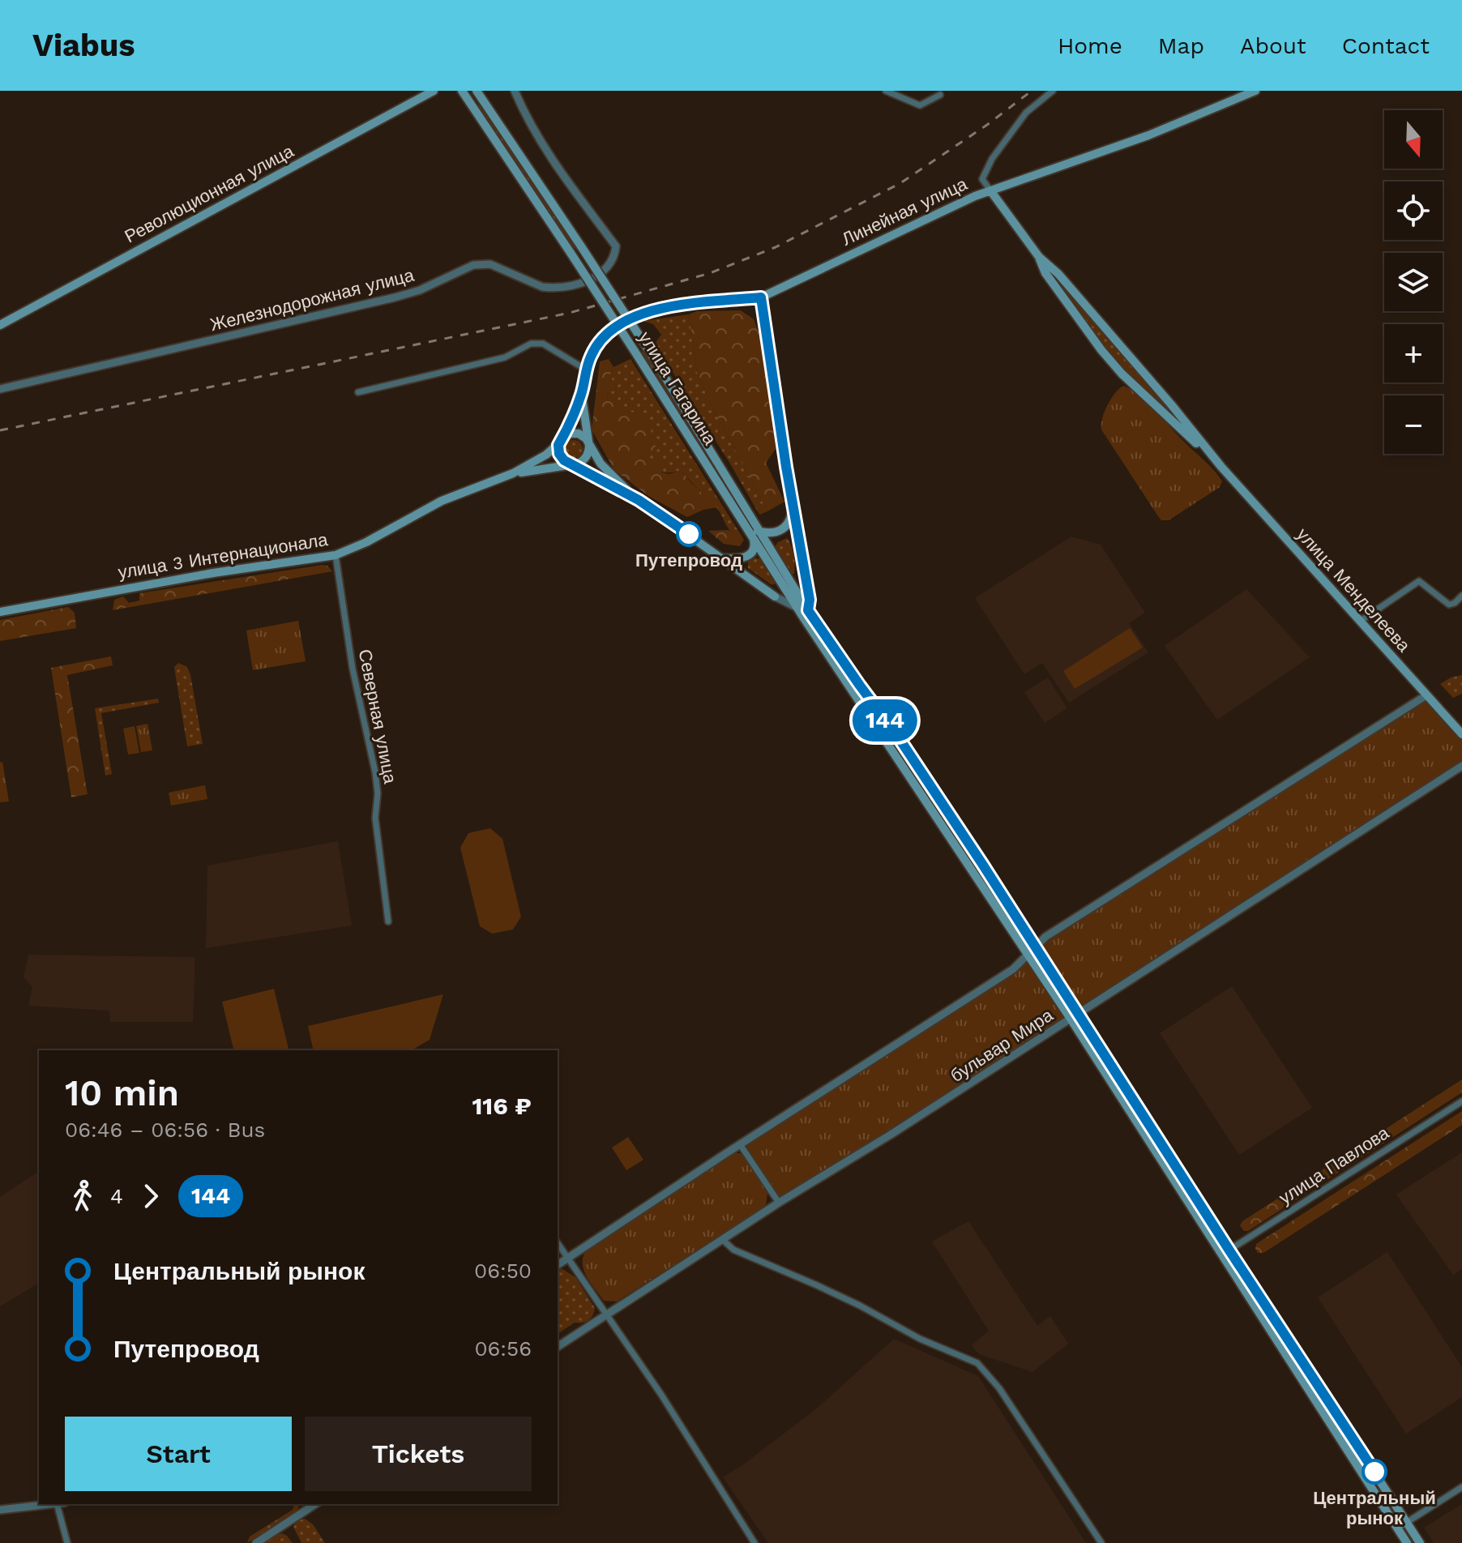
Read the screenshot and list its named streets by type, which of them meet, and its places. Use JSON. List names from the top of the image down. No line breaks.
{"streets":{"main road":["Революционная улица","Линейная улица","улица Гагарина","улица 3 Интернационала","улица Менделеева"],"street":["Железнодорожная улица","Северная улица","бульвар Мира","улица Павлова"]},"crossings":[["Линейная улица","улица Гагарина"],["Линейная улица","улица 3 Интернационала"],["Линейная улица","улица Менделеева"],["улица Гагарина","улица 3 Интернационала"],["улица Гагарина","бульвар Мира"],["улица Гагарина","улица Павлова"],["улица 3 Интернационала","Северная улица"]],"places":["Путепровод","Центральный рынок"],"lines":["bus line 144"],"north":"bottom","page":{"header":"Viabus","nav":["Home","Map","About","Contact"],"on_map":"144","map_buttons":["+","−"],"heading":["10 min","06:46 – 06:56 · Bus","116 ₽"],"legs":["4","144"],"list":[{"name":"Центральный рынок","value":"06:50"},{"name":"Путепровод","value":"06:56"}],"buttons":["Start","Tickets"]}}
